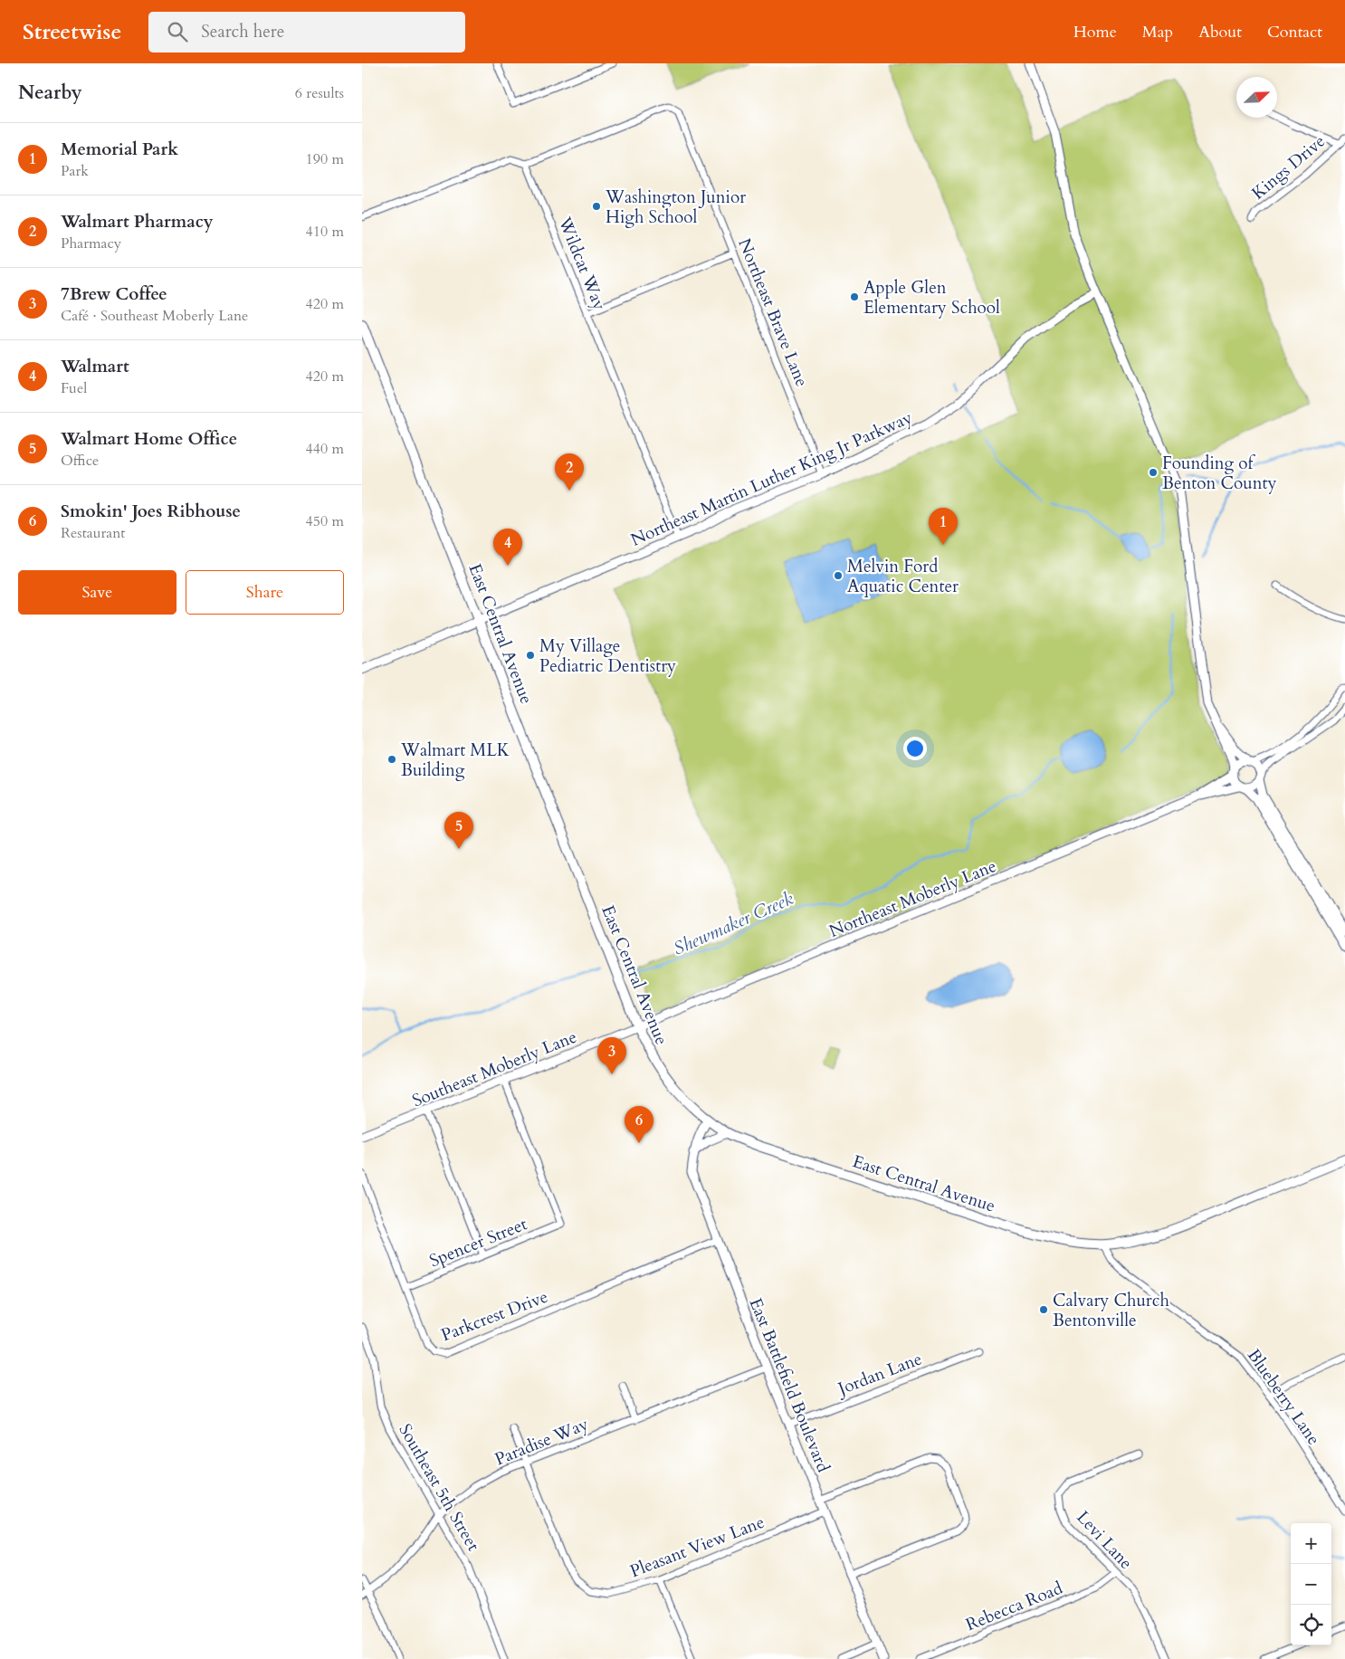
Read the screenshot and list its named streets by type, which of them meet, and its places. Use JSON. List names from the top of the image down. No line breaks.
{"streets":{"main road":["East Central Avenue"],"street":["Kings Drive","Wildcat Way","Northeast Brave Lane","Northeast Martin Luther King Jr Parkway","Northeast Moberly Lane","Southeast Moberly Lane","Spencer Street","Parkcrest Drive","Jordan Lane","East Battlefield Boulevard","Blueberry Lane","Paradise Way","Southeast 5th Street","Levi Lane","Pleasant View Lane","Rebecca Road"]},"crossings":[["Wildcat Way","Northeast Brave Lane"],["Wildcat Way","Northeast Martin Luther King Jr Parkway"],["Northeast Brave Lane","Northeast Martin Luther King Jr Parkway"],["Northeast Martin Luther King Jr Parkway","East Central Avenue"],["East Central Avenue","Northeast Moberly Lane"],["East Central Avenue","Southeast Moberly Lane"],["East Central Avenue","East Battlefield Boulevard"],["East Central Avenue","Blueberry Lane"],["Northeast Moberly Lane","Southeast Moberly Lane"],["Southeast Moberly Lane","Spencer Street"],["Spencer Street","Parkcrest Drive"],["Parkcrest Drive","East Battlefield Boulevard"],["Jordan Lane","East Battlefield Boulevard"],["East Battlefield Boulevard","Paradise Way"],["East Battlefield Boulevard","Pleasant View Lane"],["Paradise Way","Southeast 5th Street"],["Paradise Way","Pleasant View Lane"],["Levi Lane","Rebecca Road"]],"water":["Shewmaker Creek"],"places":["Washington Junior High School","Apple Glen Elementary School","Founding of Benton County","Melvin Ford Aquatic Center","My Village Pediatric Dentistry","Walmart MLK Building","Calvary Church Bentonville"],"north":"top right","page":{"header":"Streetwise","search":"Search here","nav":["Home","Map","About","Contact"],"heading":["Nearby","6 results"],"list":[{"mark":"1","name":"Memorial Park","note":"Park","value":"190 m"},{"mark":"2","name":"Walmart Pharmacy","note":"Pharmacy","value":"410 m"},{"mark":"3","name":"7Brew Coffee","note":"Café · Southeast Moberly Lane","value":"420 m"},{"mark":"4","name":"Walmart","note":"Fuel","value":"420 m"},{"mark":"5","name":"Walmart Home Office","note":"Office","value":"440 m"},{"mark":"6","name":"Smokin' Joes Ribhouse","note":"Restaurant","value":"450 m"}],"pins":["2","1","4","5","3","6"],"buttons":["Save","Share"],"map_buttons":["+","−"]}}
